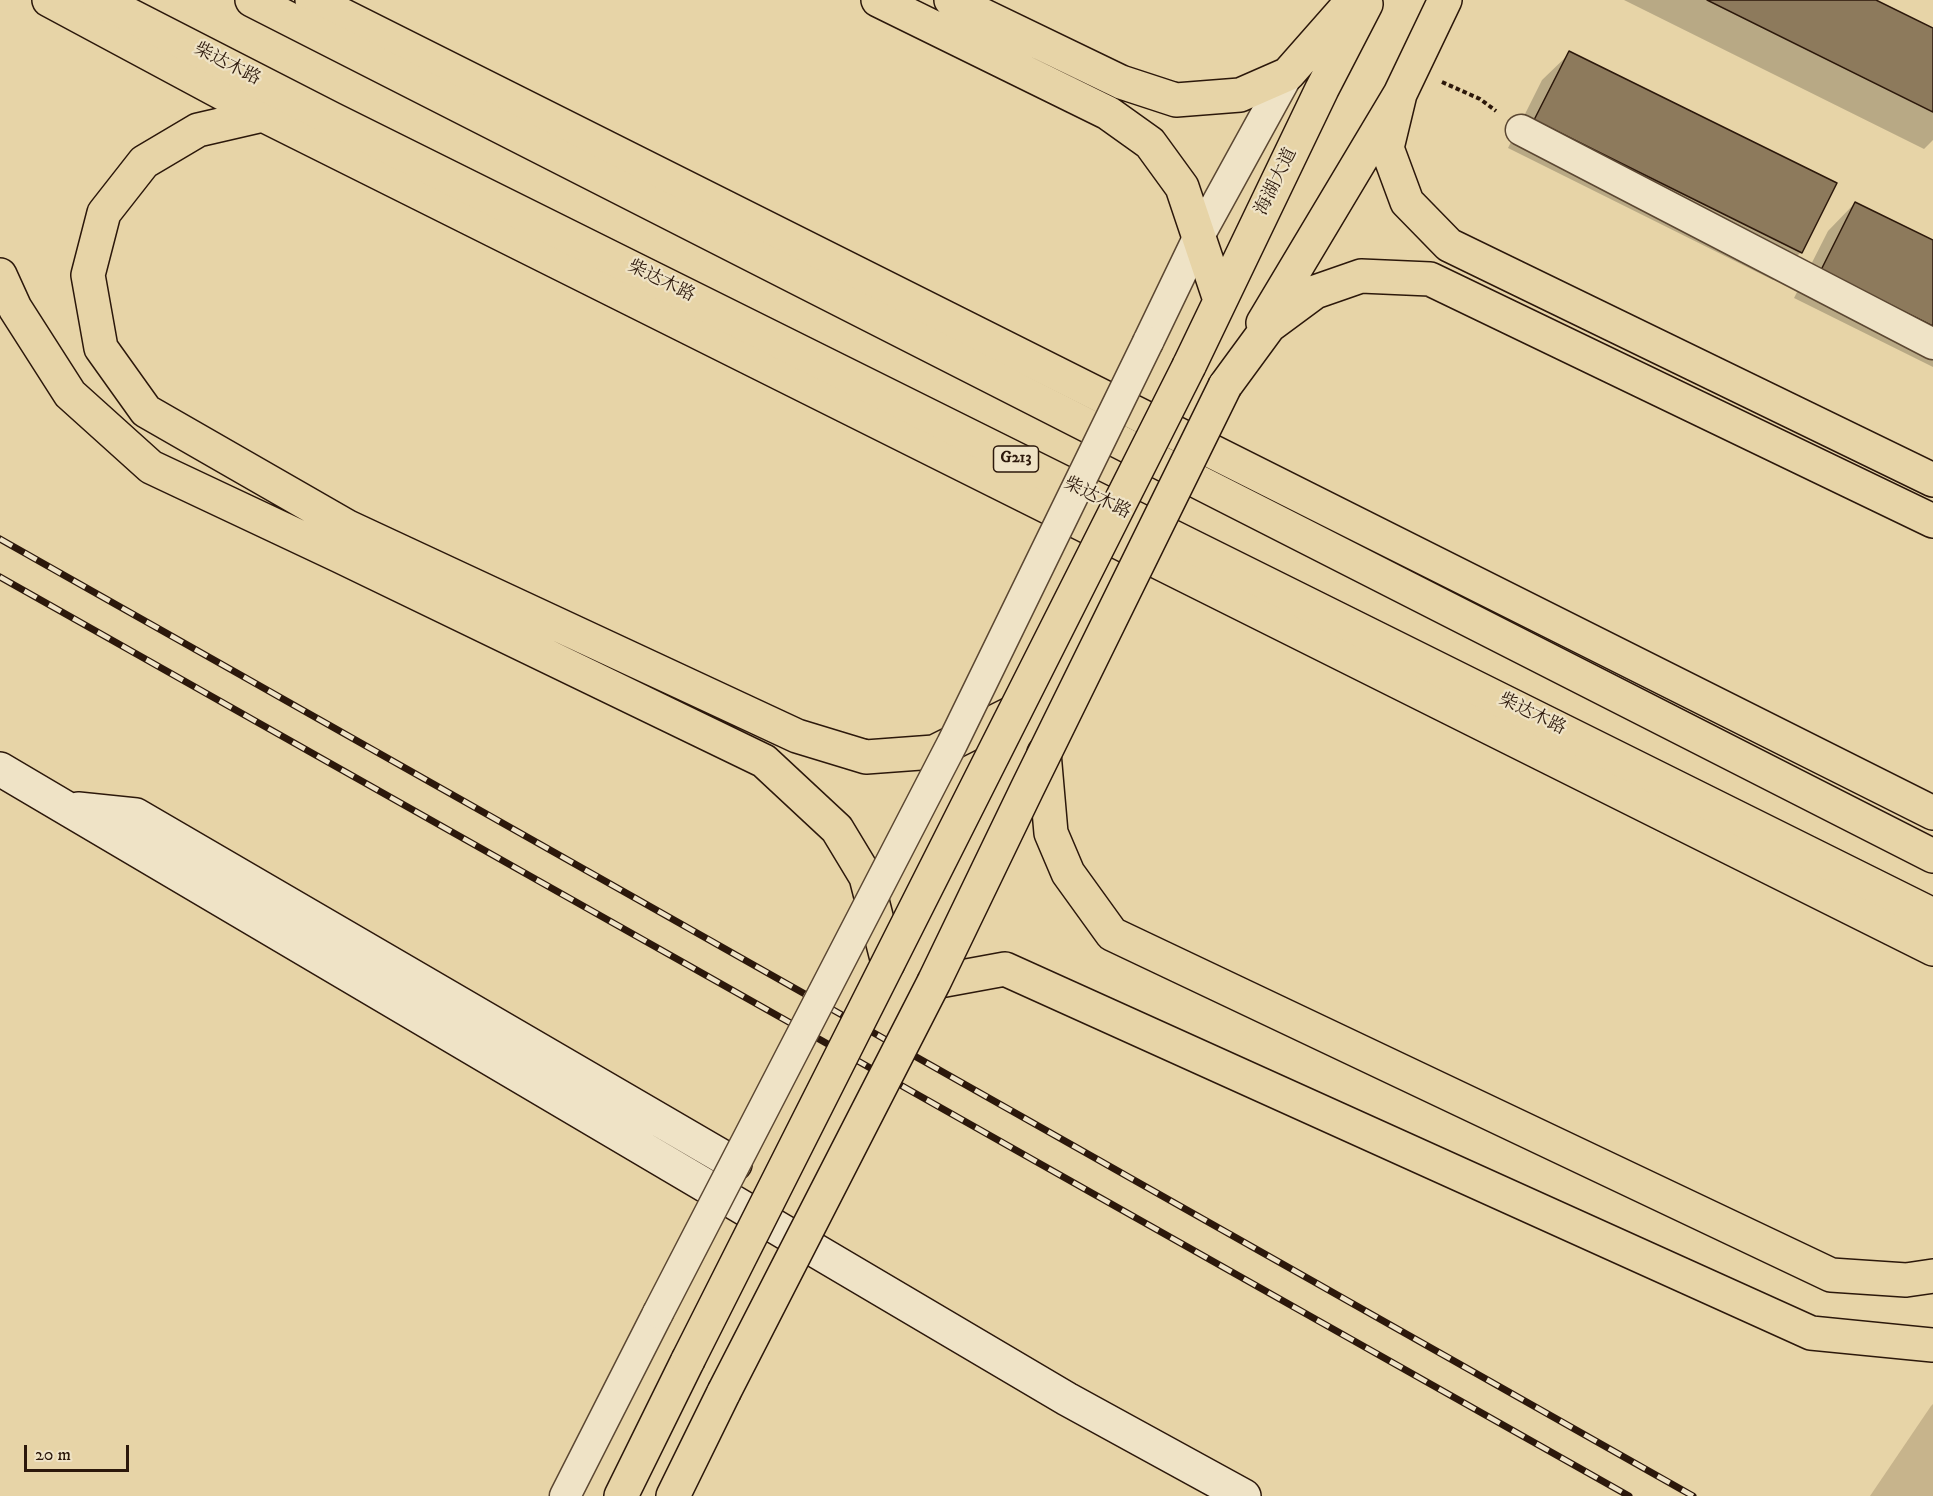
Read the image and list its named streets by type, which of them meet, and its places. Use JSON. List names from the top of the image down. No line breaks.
{"streets":{"main road":["柴达木路","海湖大道","G213"]},"scale_bar":"20 m"}
